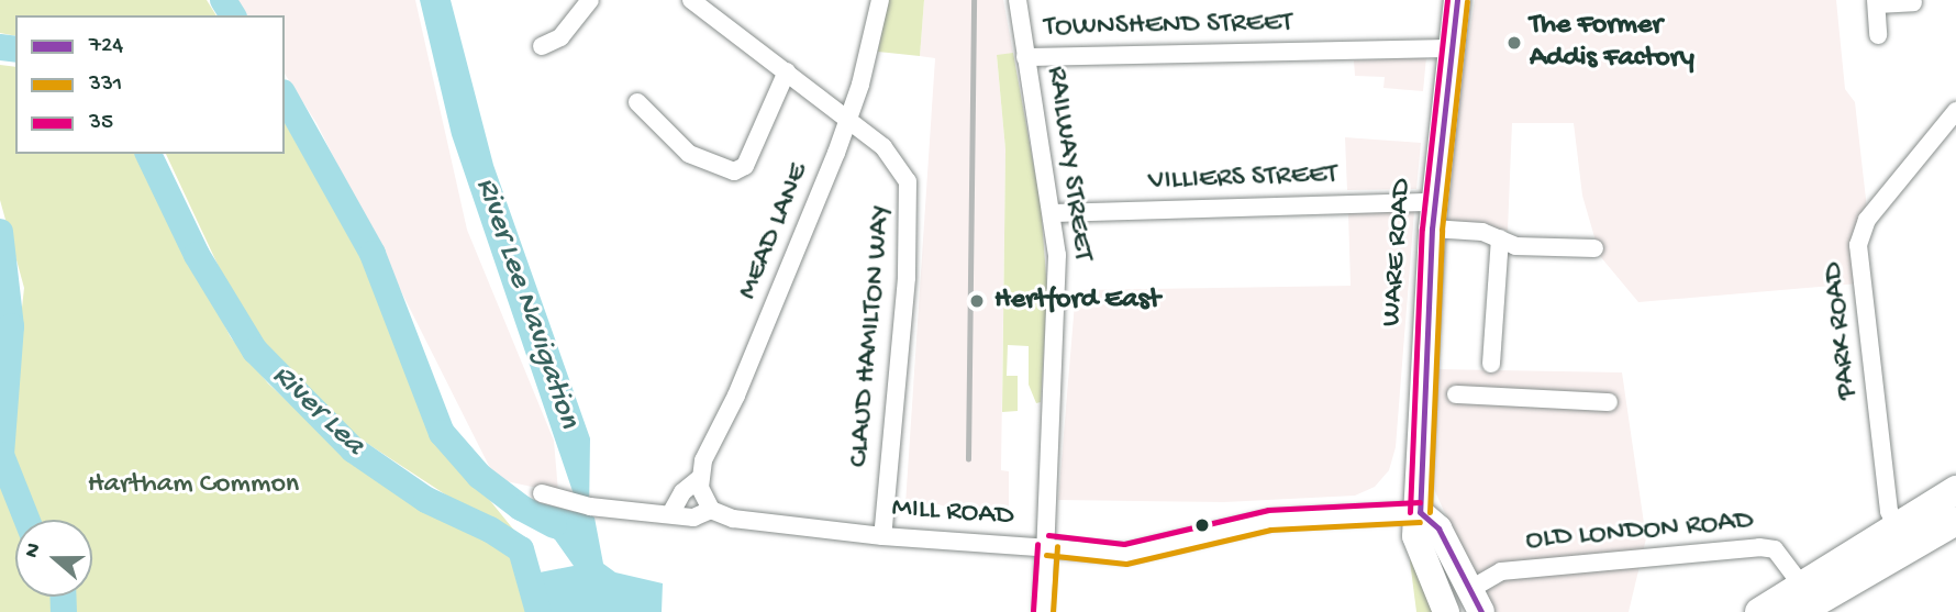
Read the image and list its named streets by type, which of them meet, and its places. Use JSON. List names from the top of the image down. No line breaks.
{"streets":{"main road":["WARE ROAD"],"street":["TOWNSHEND STREET","RAILWAY STREET","VILLIERS STREET","MEAD LANE","PARK ROAD","CLAUD HAMILTON WAY","MILL ROAD","OLD LONDON ROAD"]},"crossings":[["TOWNSHEND STREET","RAILWAY STREET"],["TOWNSHEND STREET","WARE ROAD"],["RAILWAY STREET","VILLIERS STREET"],["RAILWAY STREET","MILL ROAD"],["VILLIERS STREET","WARE ROAD"],["MEAD LANE","CLAUD HAMILTON WAY"],["WARE ROAD","MILL ROAD"],["CLAUD HAMILTON WAY","MILL ROAD"]],"water":["River Lee Navigation","River Lea"],"parks":["Hartham Common"],"places":["The Former Addis Factory","Hertford East"],"lines":["transit line 724","transit line 35","transit line 331"],"legend":["724","331","35"],"north":"left"}
